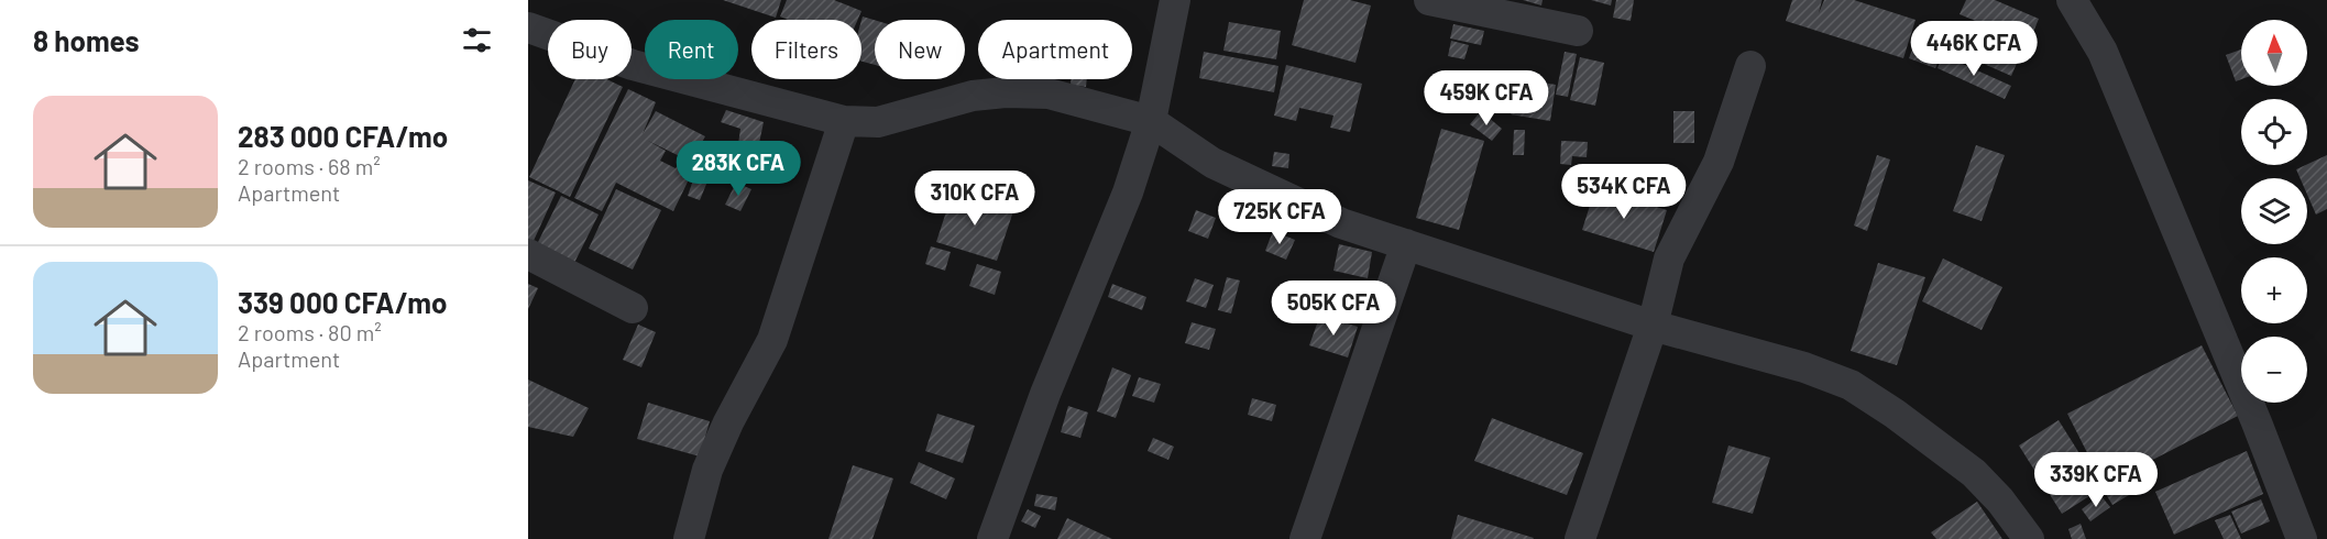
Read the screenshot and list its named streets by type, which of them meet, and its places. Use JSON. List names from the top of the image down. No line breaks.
{"north":"top","page":{"heading":"8 homes","map_buttons":["+","−"],"chip":["Buy","Rent","Filters","New","Apartment"],"price":["446K CFA","459K CFA","283K CFA","534K CFA","310K CFA","725K CFA","505K CFA","339K CFA"],"list":[{"name":"283 000 CFA/mo","note":"2 rooms · 68 m² · Apartment"},{"name":"339 000 CFA/mo","note":"2 rooms · 80 m² · Apartment"}]}}
